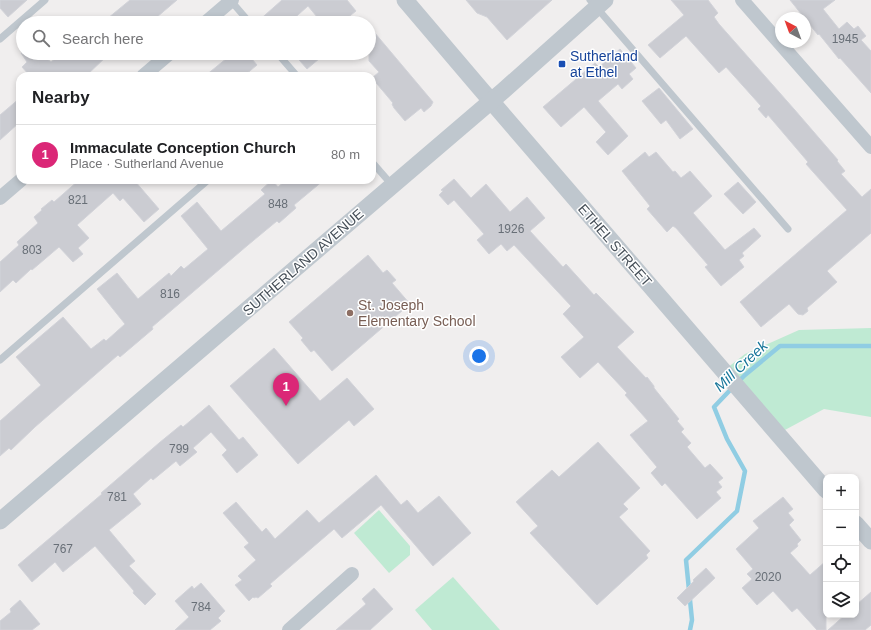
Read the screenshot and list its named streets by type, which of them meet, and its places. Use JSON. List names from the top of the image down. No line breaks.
{"streets":{"street":["ETHEL STREET","SUTHERLAND AVENUE"]},"crossings":[["ETHEL STREET","SUTHERLAND AVENUE"]],"water":["Mill Creek"],"places":{"transit":["Sutherland at Ethel"],"other":["St. Joseph Elementary School"]},"house_numbers":["1945","821","848","1926","803","816","799","781","767","2020","784"],"north":"top left","page":{"search":"Search here","heading":"Nearby","list":[{"mark":"1","name":"Immaculate Conception Church","note":"Place · Sutherland Avenue","value":"80 m"}],"pins":"1","map_buttons":["+","−"]}}
